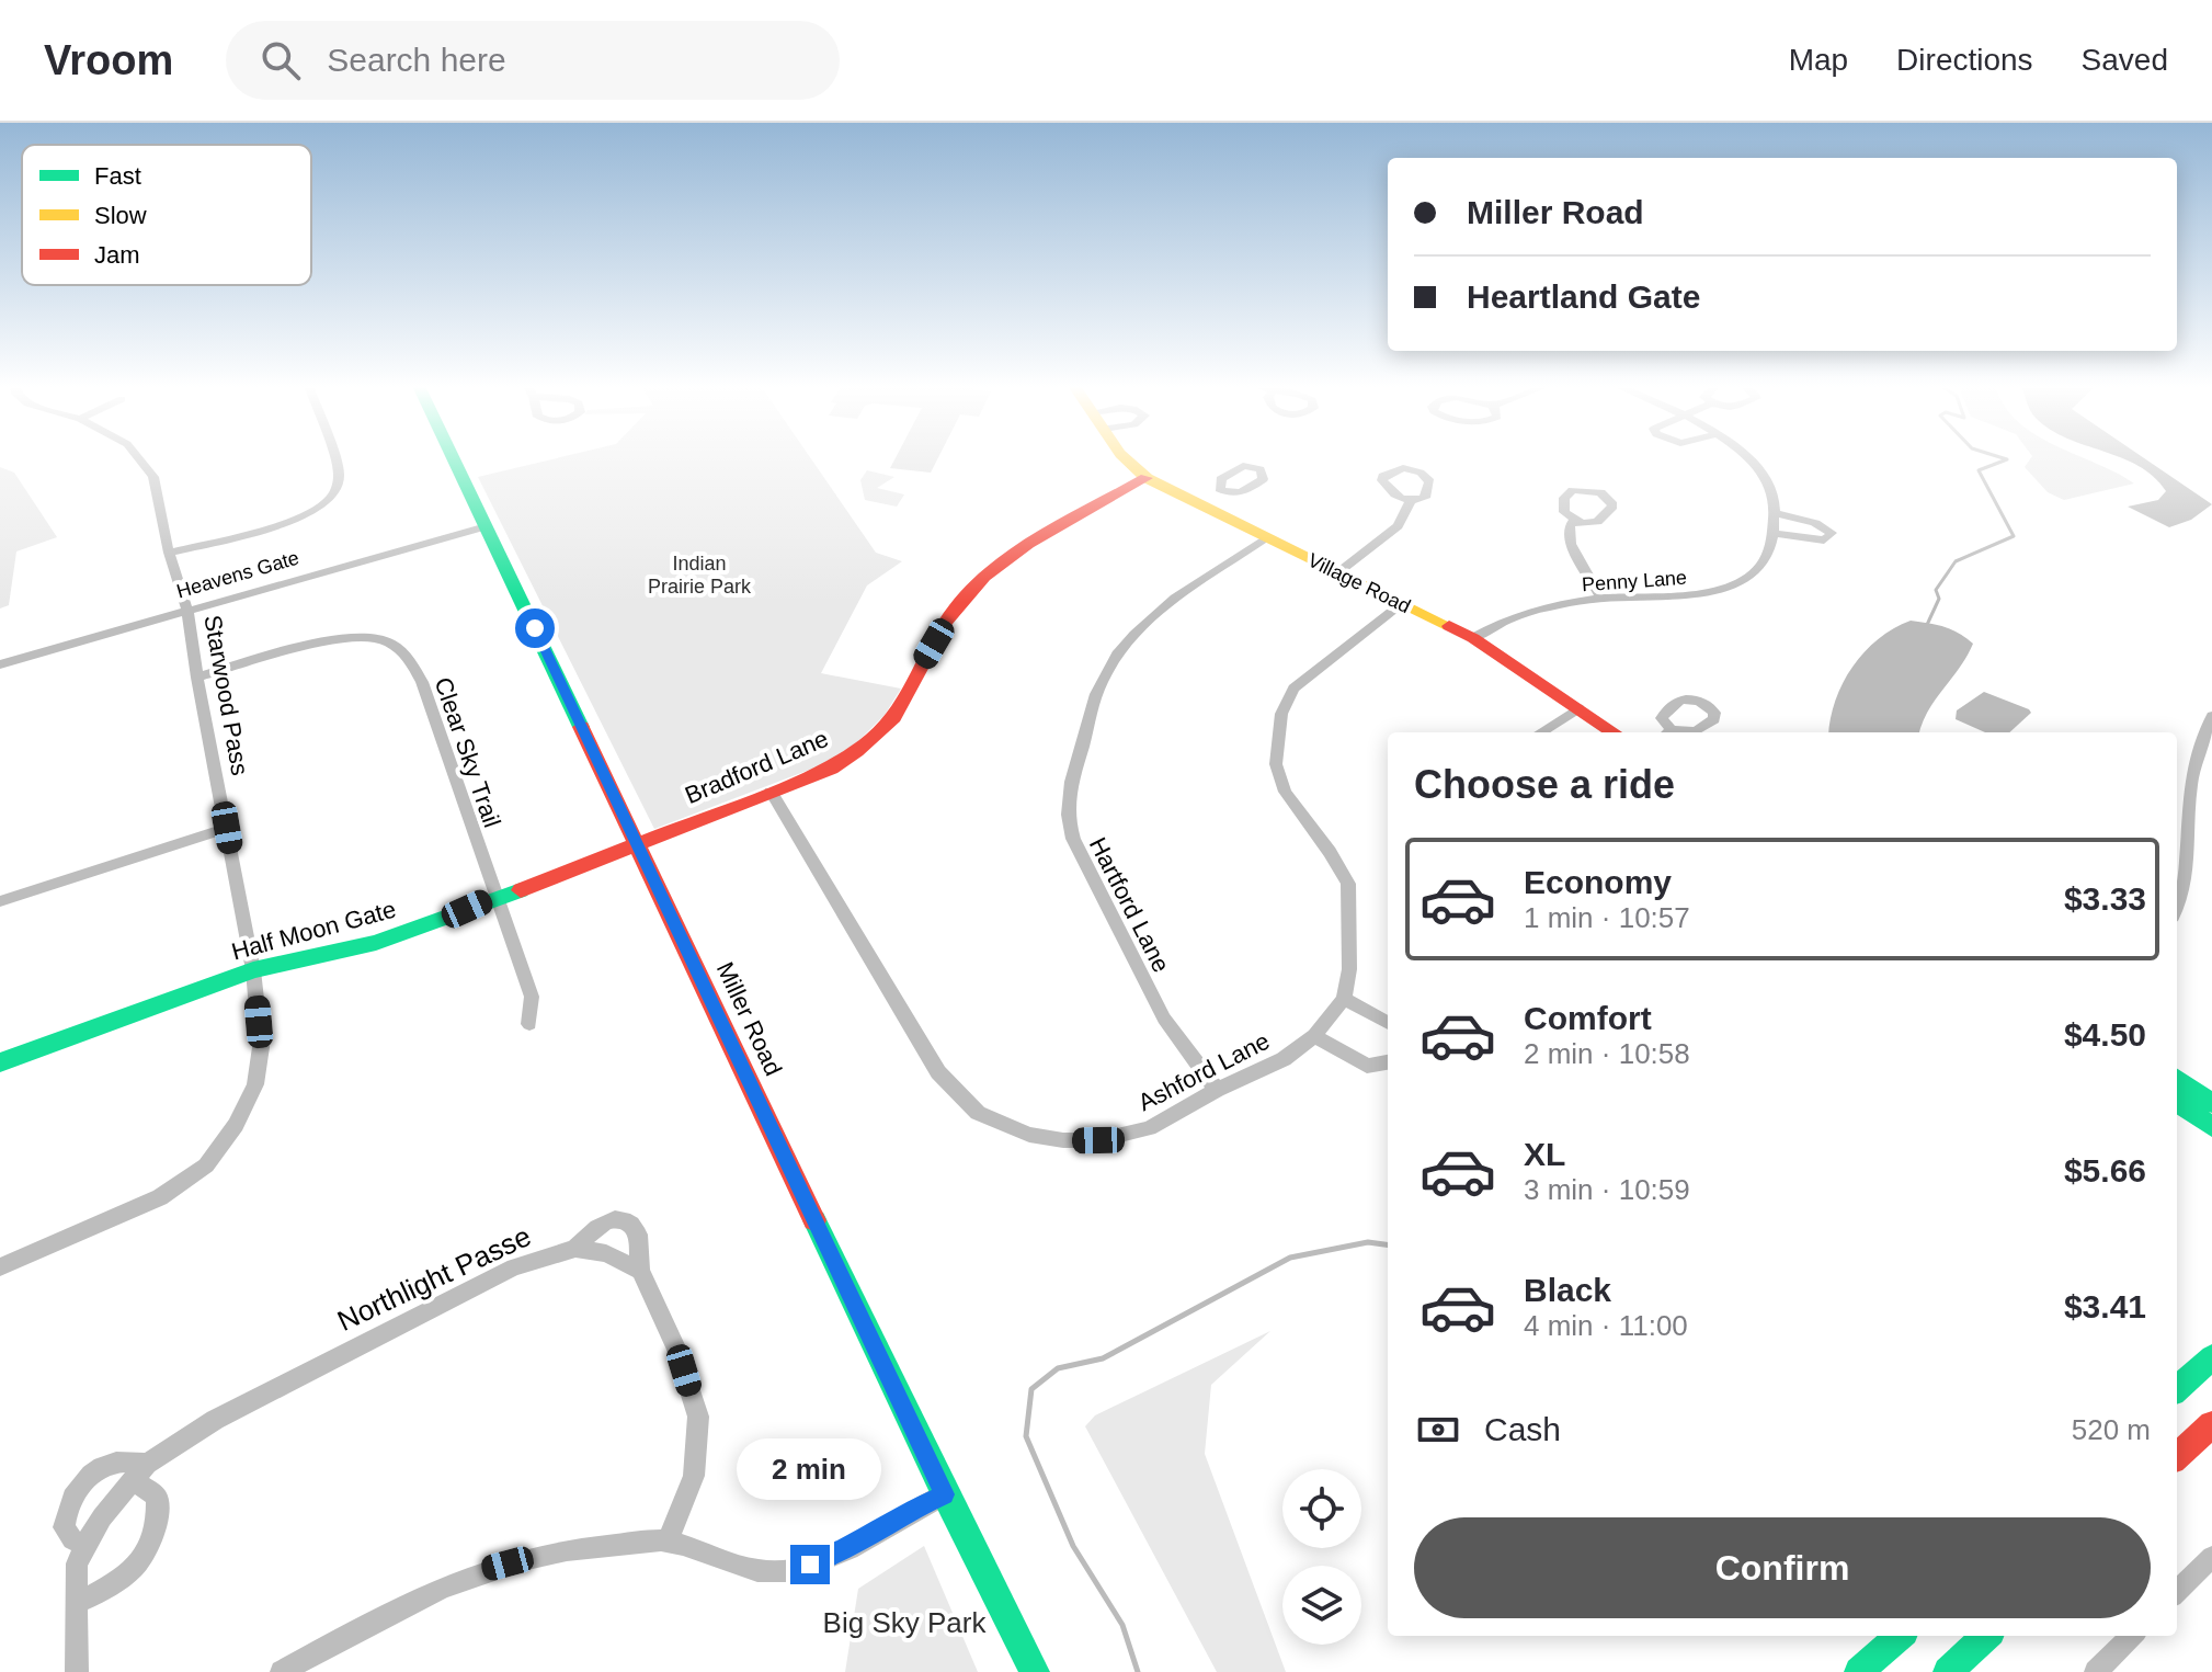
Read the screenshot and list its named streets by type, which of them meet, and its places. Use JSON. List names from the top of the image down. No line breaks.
{"streets":{"street":["Heavens Gate","Penny Lane","Village Road","Starwood Pass","Clear Sky Trail","Bradford Lane","Hartford Lane","Half Moon Gate","Miller Road","Ashford Lane","Northlight Passe"]},"crossings":[["Heavens Gate","Starwood Pass"],["Heavens Gate","Miller Road"],["Penny Lane","Village Road"],["Village Road","Bradford Lane"],["Village Road","Hartford Lane"],["Starwood Pass","Clear Sky Trail"],["Starwood Pass","Half Moon Gate"],["Clear Sky Trail","Half Moon Gate"],["Bradford Lane","Half Moon Gate"],["Bradford Lane","Miller Road"],["Bradford Lane","Ashford Lane"],["Hartford Lane","Ashford Lane"],["Half Moon Gate","Miller Road"]],"parks":["Indian Prairie Park","Big Sky Park"],"legend":["Fast","Slow","Jam"],"page":{"header":"Vroom","search":"Search here","nav":["Map","Directions","Saved"],"banner":["Miller Road","Heartland Gate"],"heading":"Choose a ride","list":[{"name":"Economy","note":"1 min · 10:57","value":"$3.33"},{"name":"Comfort","note":"2 min · 10:58","value":"$4.50"},{"name":"XL","note":"3 min · 10:59","value":"$5.66"},{"name":"Black","note":"4 min · 11:00","value":"$3.41"}],"pay":["Cash","520 m"],"bubble":"2 min","buttons":"Confirm"}}
